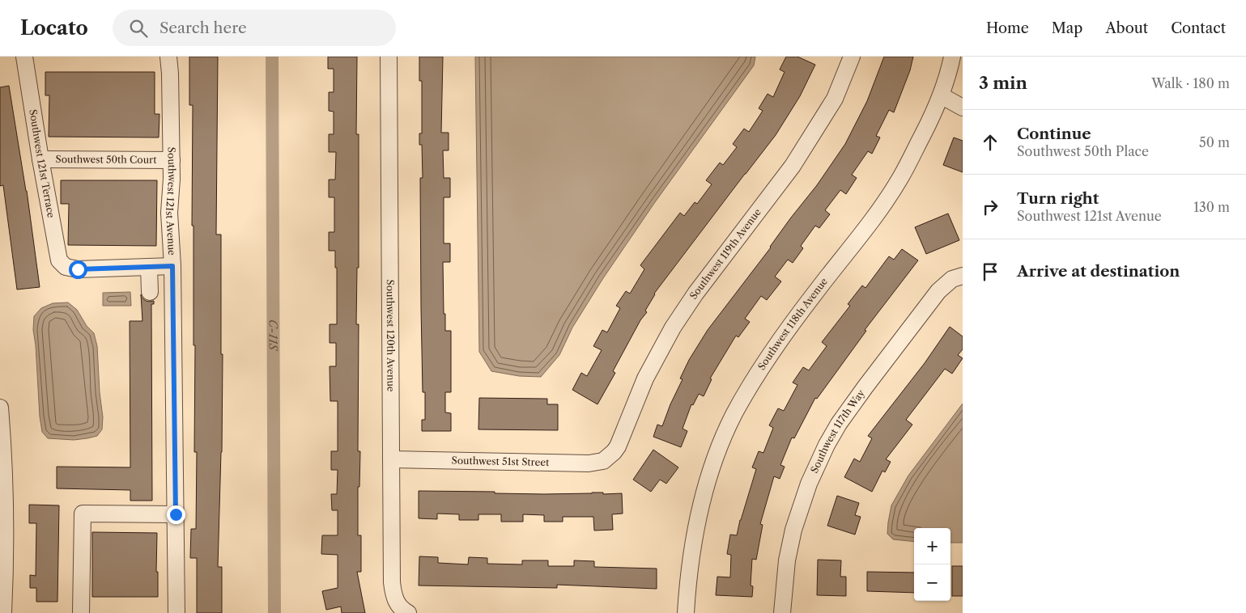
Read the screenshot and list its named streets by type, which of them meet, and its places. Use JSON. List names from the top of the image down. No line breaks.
{"streets":{"street":["Southwest 50th Court","Southwest 121st Terrace","Southwest 121st Avenue","Southwest 119th Avenue","Southwest 118th Avenue","Southwest 120th Avenue","Southwest 117th Way","Southwest 51st Street"]},"crossings":[["Southwest 50th Court","Southwest 121st Terrace"],["Southwest 50th Court","Southwest 121st Avenue"],["Southwest 119th Avenue","Southwest 51st Street"],["Southwest 120th Avenue","Southwest 51st Street"]],"water":["C-11S"],"page":{"header":"Locato","search":"Search here","nav":["Home","Map","About","Contact"],"heading":["3 min","Walk · 180 m"],"list":[["Continue","Southwest 50th Place","50 m"],["Turn right","Southwest 121st Avenue","130 m"],"Arrive at destination"],"map_buttons":["+","−"]}}
